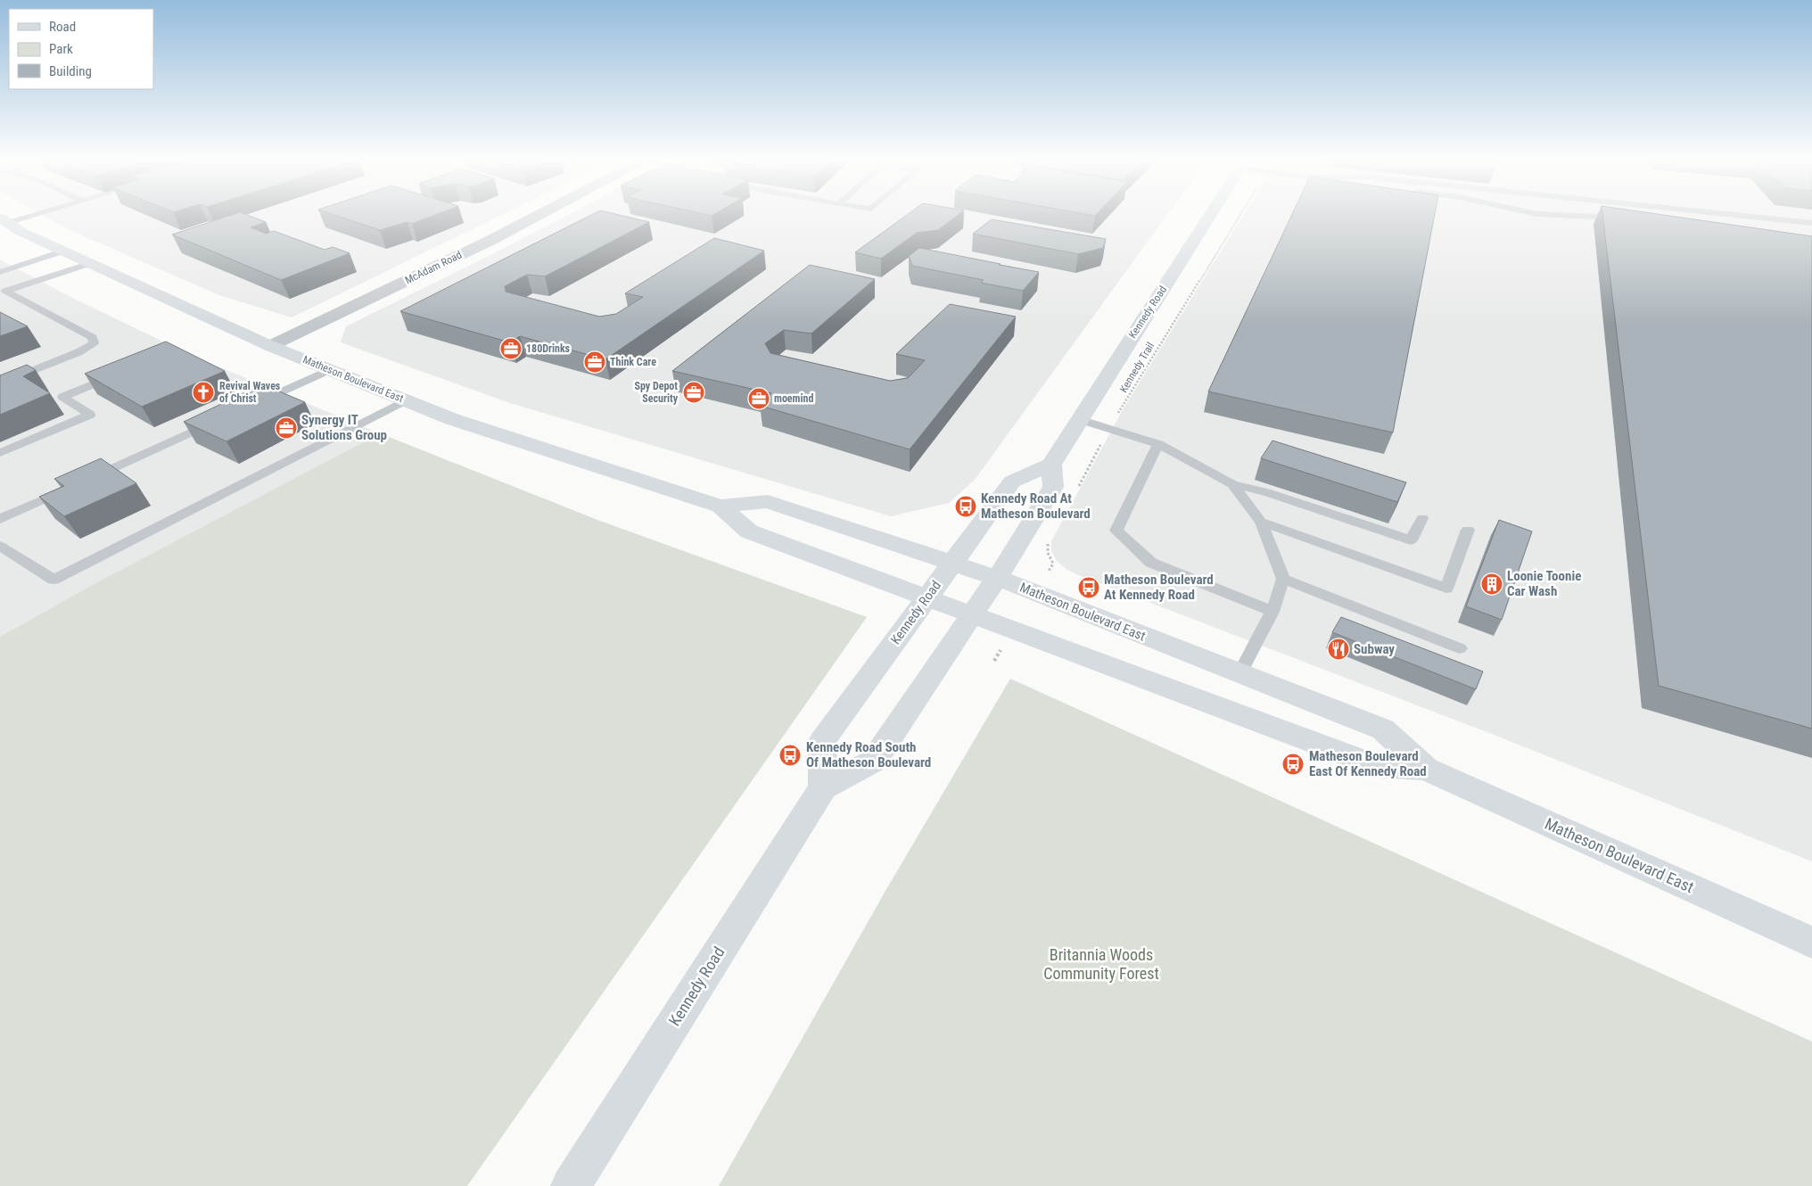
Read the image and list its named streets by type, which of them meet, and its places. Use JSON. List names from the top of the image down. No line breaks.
{"streets":{"street":["McAdam Road","Kennedy Road","Matheson Boulevard East"],"path":["Kennedy Trail"]},"crossings":[["McAdam Road","Matheson Boulevard East"],["Kennedy Road","Matheson Boulevard East"]],"parks":["Britannia Woods Community Forest"],"places":{"office":["180Drinks","Think Care","Spy Depot Security","moemind","Synergy IT Solutions Group"],"church":["Revival Waves of Christ"],"bus stop":["Kennedy Road At Matheson Boulevard","Matheson Boulevard At Kennedy Road","Kennedy Road South Of Matheson Boulevard","Matheson Boulevard East Of Kennedy Road"],"building":["Loonie Toonie Car Wash"],"restaurant":["Subway"]},"legend":["Road","Park","Building"]}
